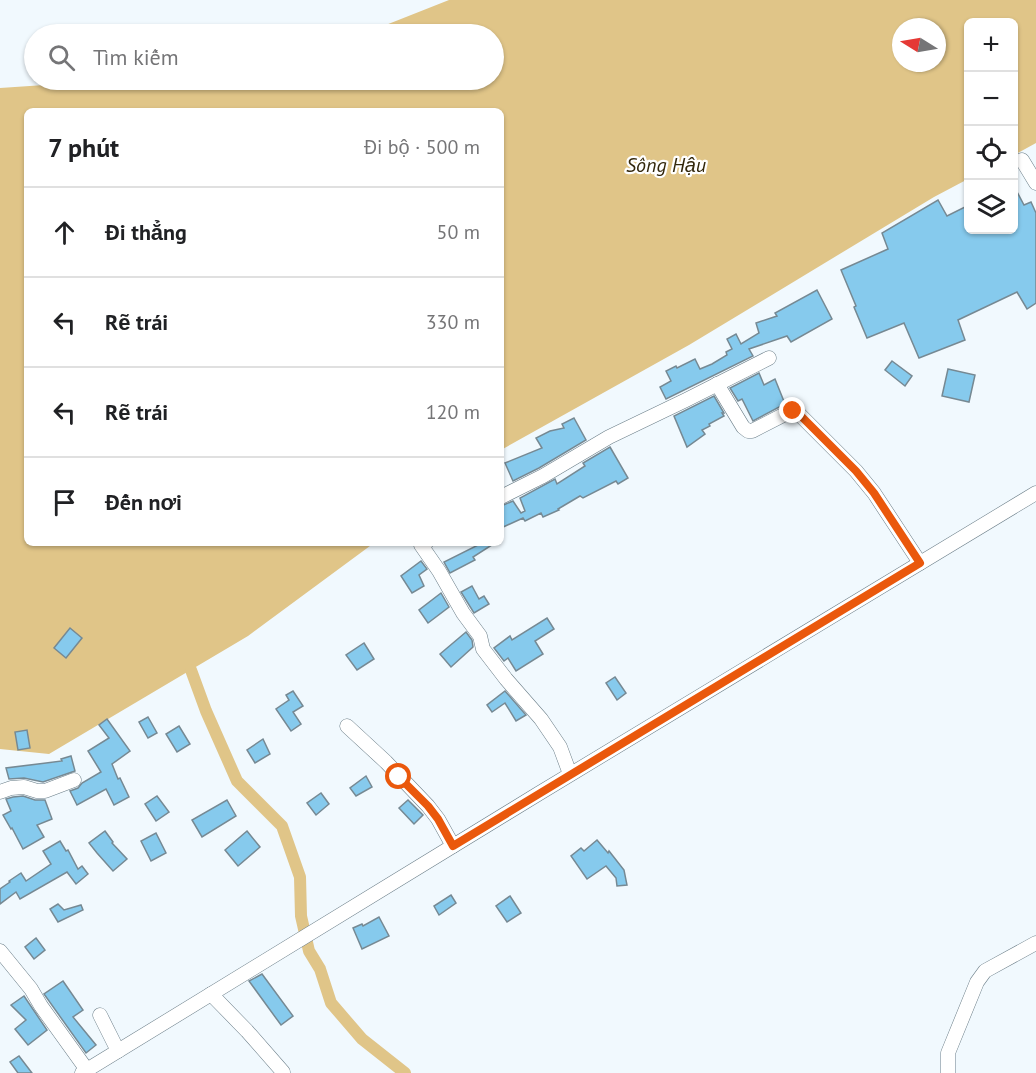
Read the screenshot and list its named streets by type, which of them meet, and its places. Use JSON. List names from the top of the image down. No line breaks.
{"water":["Sông Hậu"],"north":"left","page":{"map_buttons":["+","−"],"search":"Tìm kiếm","heading":["7 phút","Đi bộ · 500 m"],"list":[["Đi thẳng","50 m"],["Rẽ trái","330 m"],["Rẽ trái","120 m"],"Đến nơi"]}}
